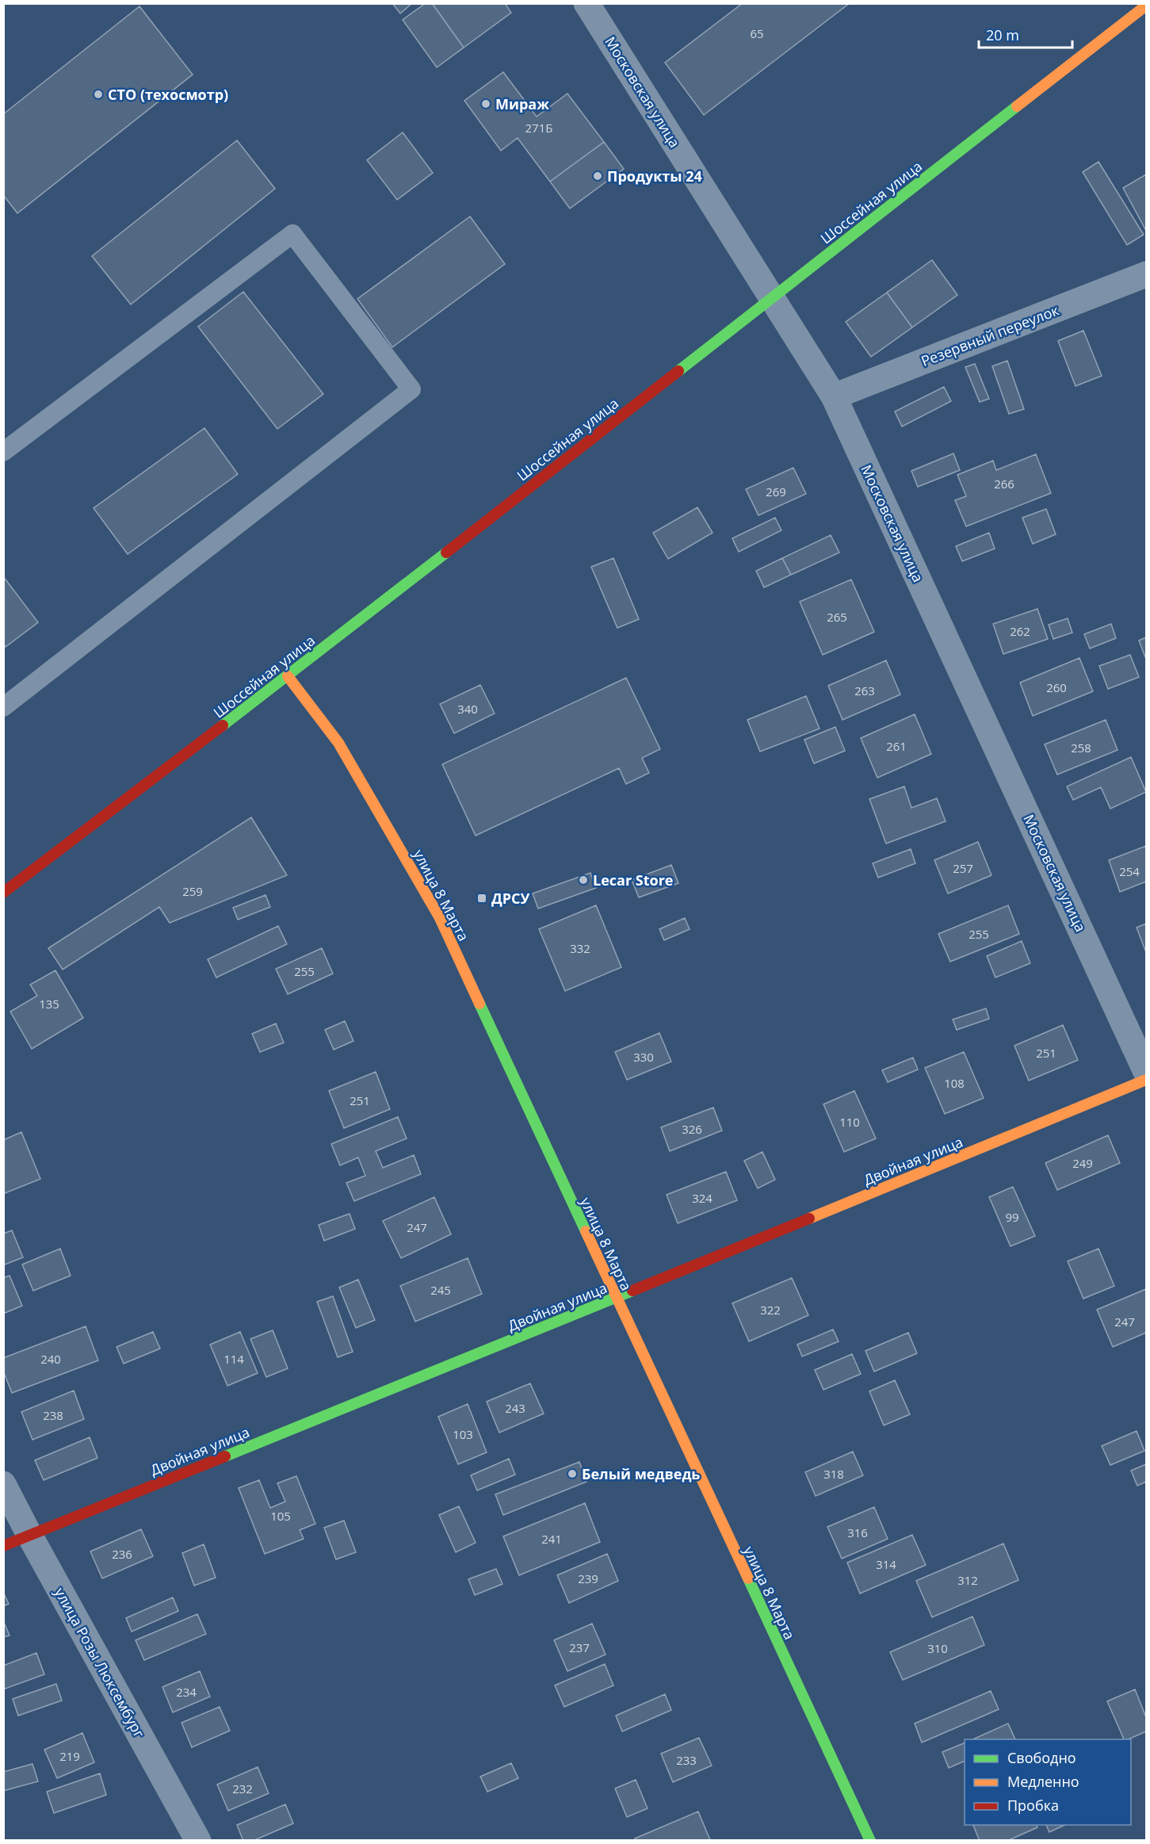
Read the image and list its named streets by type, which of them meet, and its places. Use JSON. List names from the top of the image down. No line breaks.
{"streets":{"main road":["Шоссейная улица","улица 8 Марта","Двойная улица"],"street":["Московская улица","Резервный переулок","улица Розы Люксембург"]},"crossings":[["Московская улица","Шоссейная улица"],["Московская улица","Резервный переулок"],["Шоссейная улица","улица 8 Марта"],["улица 8 Марта","Двойная улица"],["Двойная улица","улица Розы Люксембург"]],"places":{"other":["СТО (техосмотр)","Мираж","Продукты 24","Lecar Store","Белый медведь"],"transit":["ДРСУ"]},"house_numbers":["65","271Б","266","269","265","262","260","263","340","261","258","257","254","259","255","332","255","135","251","330","108","251","110","326","249","324","99","247","245","322","247","240","114","243","238","103","318","105","316","241","236","314","239","312","237","310","234","219","233","232"],"legend":["Свободно","Медленно","Пробка"],"scale_bar":"20 m"}
